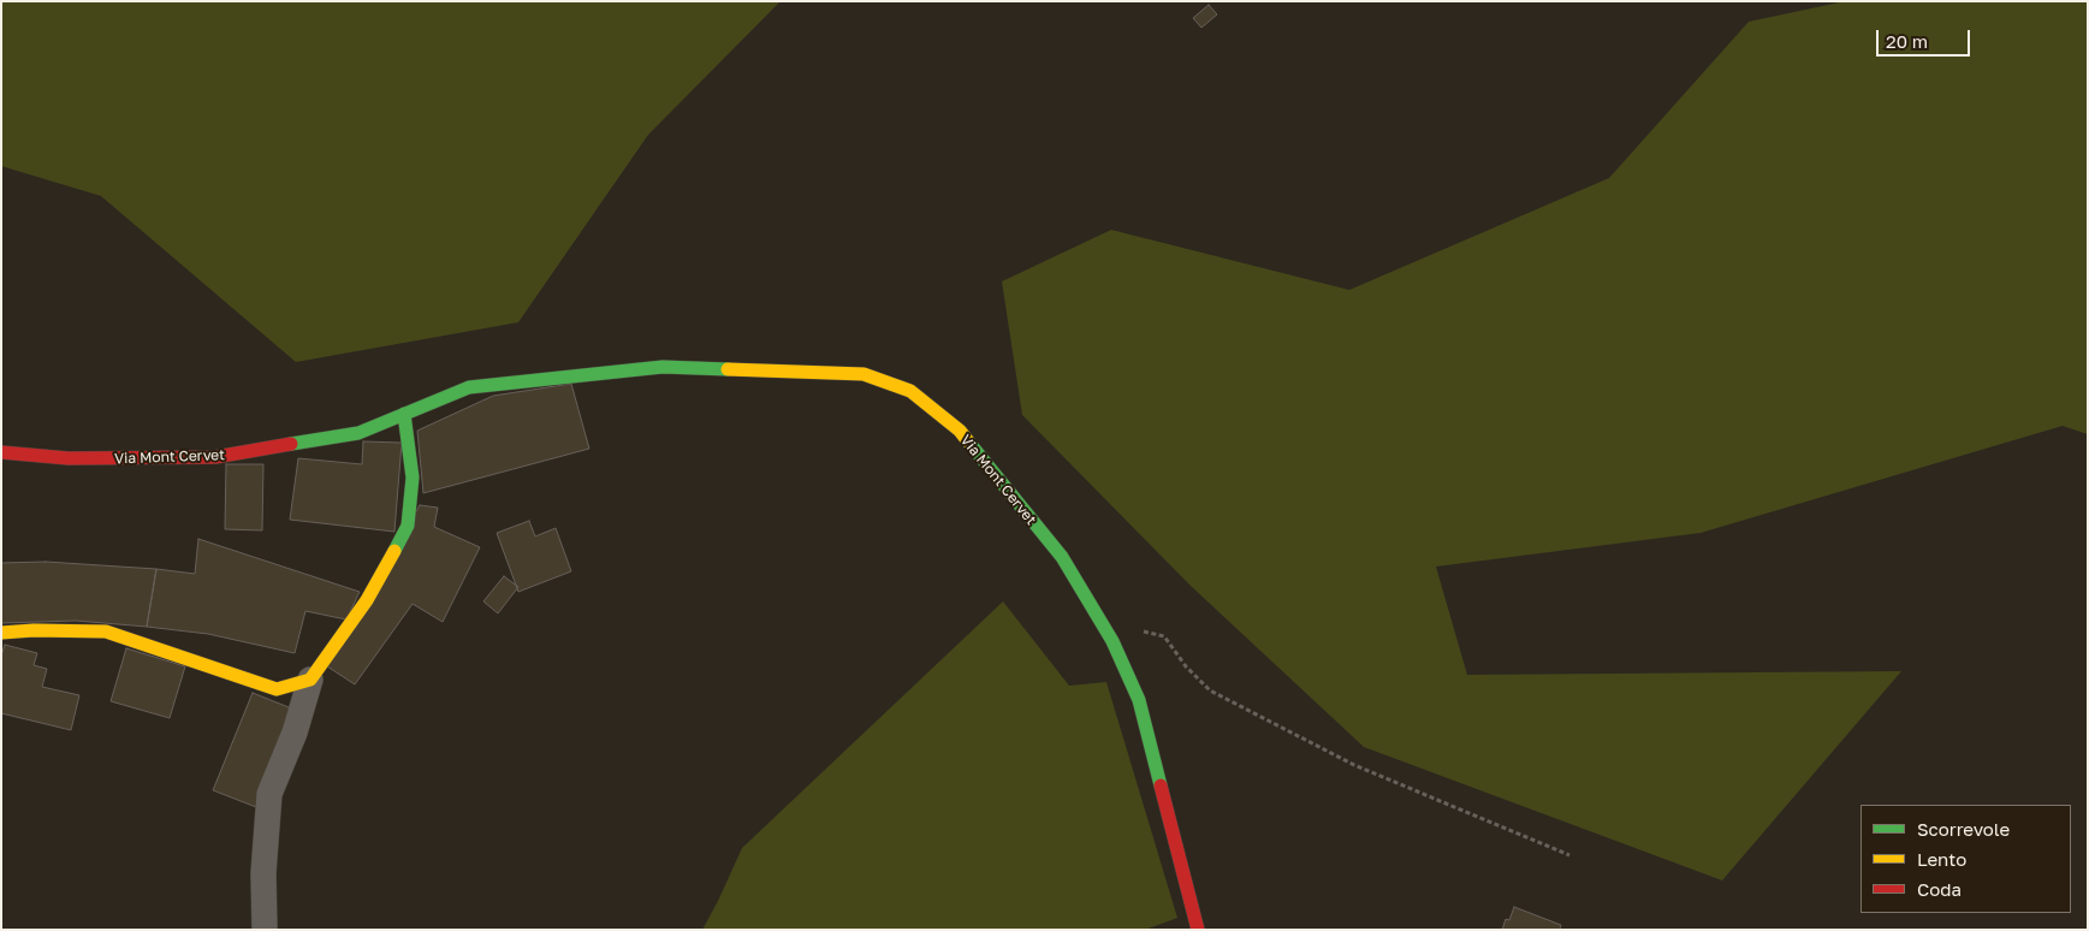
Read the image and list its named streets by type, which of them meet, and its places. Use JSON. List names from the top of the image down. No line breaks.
{"streets":{"street":["Via Mont Cervet"]},"legend":["Scorrevole","Lento","Coda"],"scale_bar":"20 m"}
